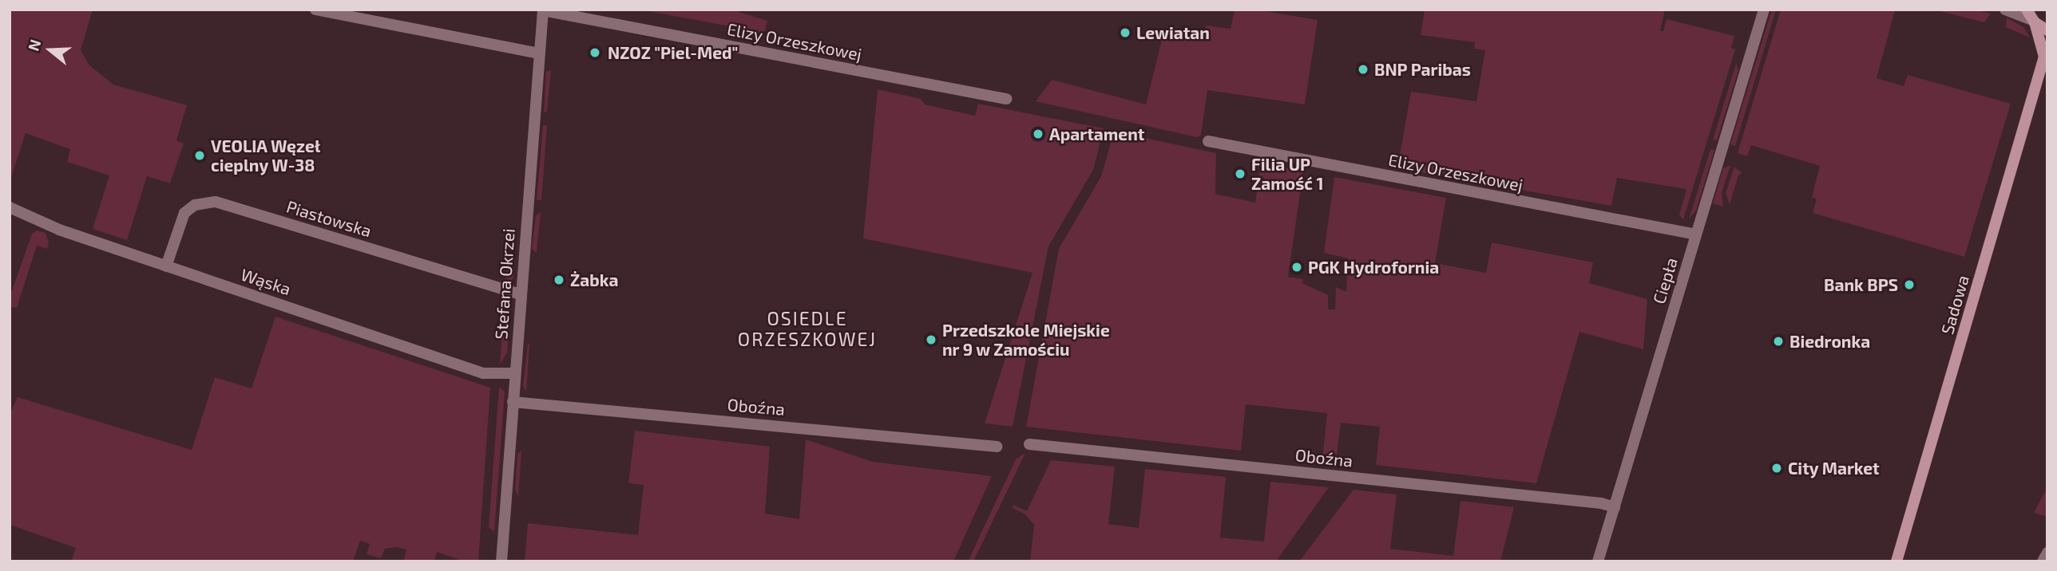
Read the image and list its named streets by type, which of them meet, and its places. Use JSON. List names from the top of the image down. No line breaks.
{"streets":{"main road":["Sadowa"],"street":["Elizy Orzeszkowej","Piastowska","Ciepła","Wąska","Stefana Okrzei","Oboźna"]},"crossings":[["Elizy Orzeszkowej","Ciepła"],["Elizy Orzeszkowej","Stefana Okrzei"],["Piastowska","Wąska"],["Piastowska","Stefana Okrzei"],["Ciepła","Oboźna"],["Wąska","Stefana Okrzei"],["Stefana Okrzei","Oboźna"]],"districts":["OSIEDLE ORZESZKOWEJ"],"places":["Lewiatan","NZOZ \"Piel-Med\"","BNP Paribas","Apartament","VEOLIA Węzeł cieplny W-38","Filia UP Zamość 1","PGK Hydrofornia","Żabka","Bank BPS","Przedszkole Miejskie nr 9 w Zamościu","Biedronka","City Market"],"north":"left"}
